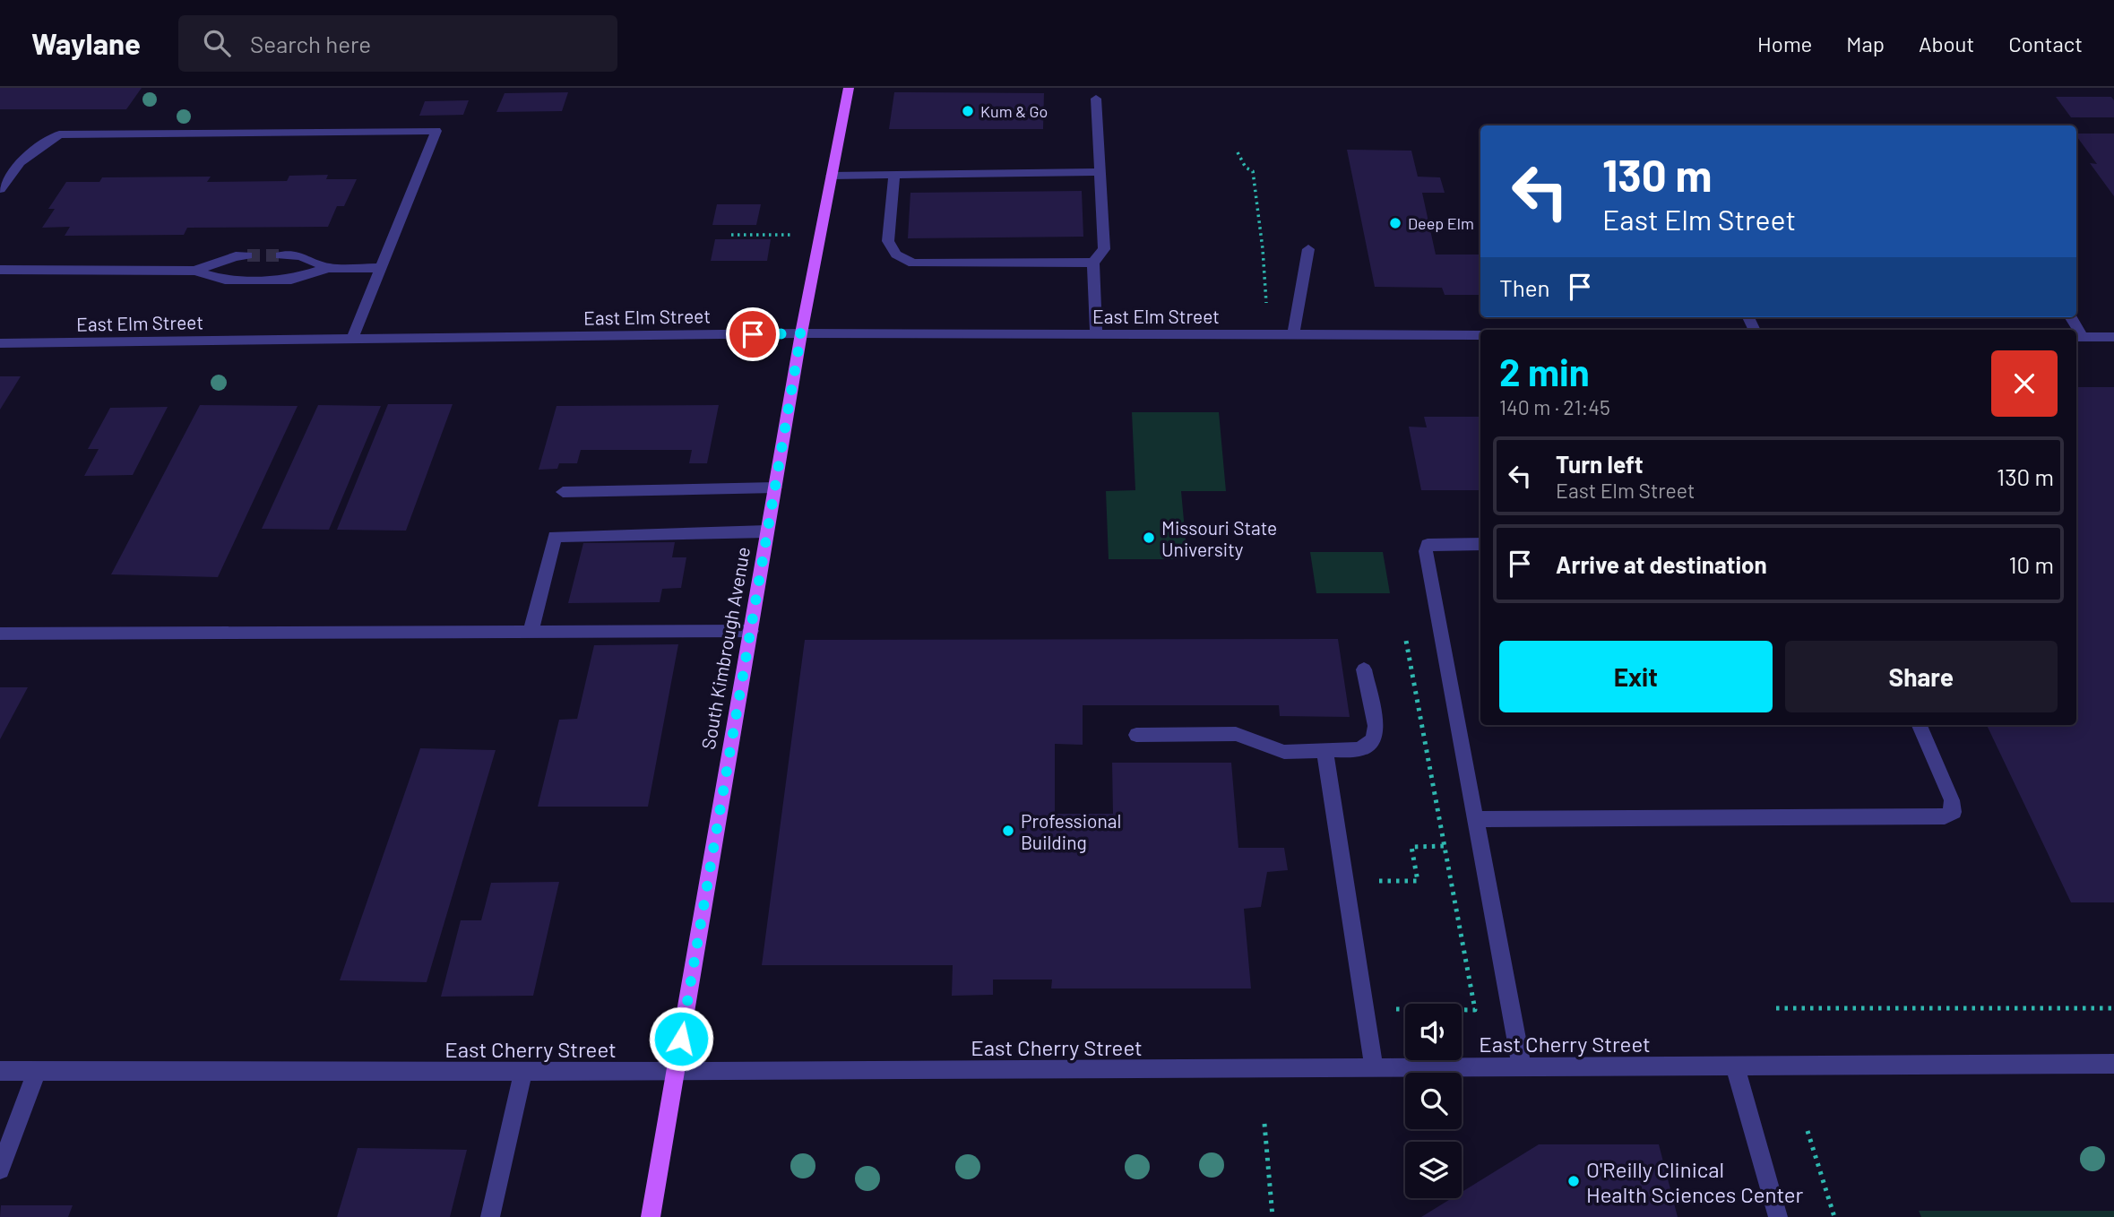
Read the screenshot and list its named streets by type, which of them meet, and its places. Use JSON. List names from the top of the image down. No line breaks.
{"streets":{"main road":["South Kimbrough Avenue"],"street":["East Elm Street","East Cherry Street"]},"crossings":[["East Elm Street","South Kimbrough Avenue"],["South Kimbrough Avenue","East Cherry Street"]],"places":["Kum & Go","Deep Elm","Missouri State University","Professional Building","O'Reilly Clinical Health Sciences Center"],"page":{"header":"Waylane","search":"Search here","nav":["Home","Map","About","Contact"],"turn":["130 m","East Elm Street"],"then":"Then","heading":["2 min","140 m · 21:45"],"list":[{"name":"Turn left","note":"East Elm Street","value":"130 m"},{"name":"Arrive at destination","value":"10 m"}],"buttons":["Exit","Share"]}}
